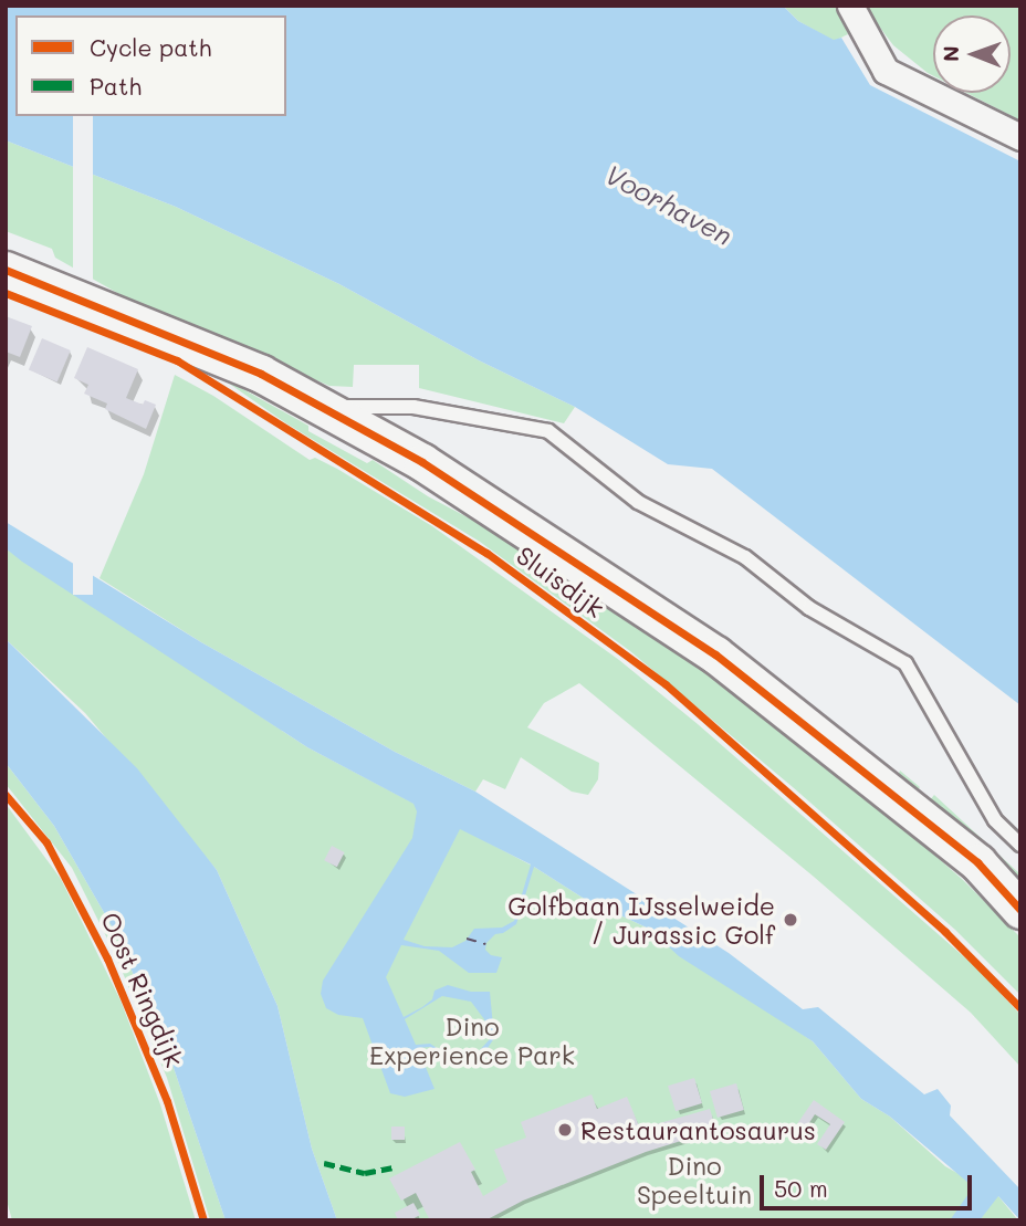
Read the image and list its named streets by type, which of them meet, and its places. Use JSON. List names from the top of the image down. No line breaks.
{"streets":{"street":["Sluisdijk"],"cycle path":["Oost Ringdijk"]},"water":["Voorhaven"],"parks":["Dino Experience Park","Dino Speeltuin"],"places":["Golfbaan IJsselweide / Jurassic Golf","Restaurantosaurus"],"legend":["Cycle path","Path"],"scale_bar":"50 m","north":"left"}
